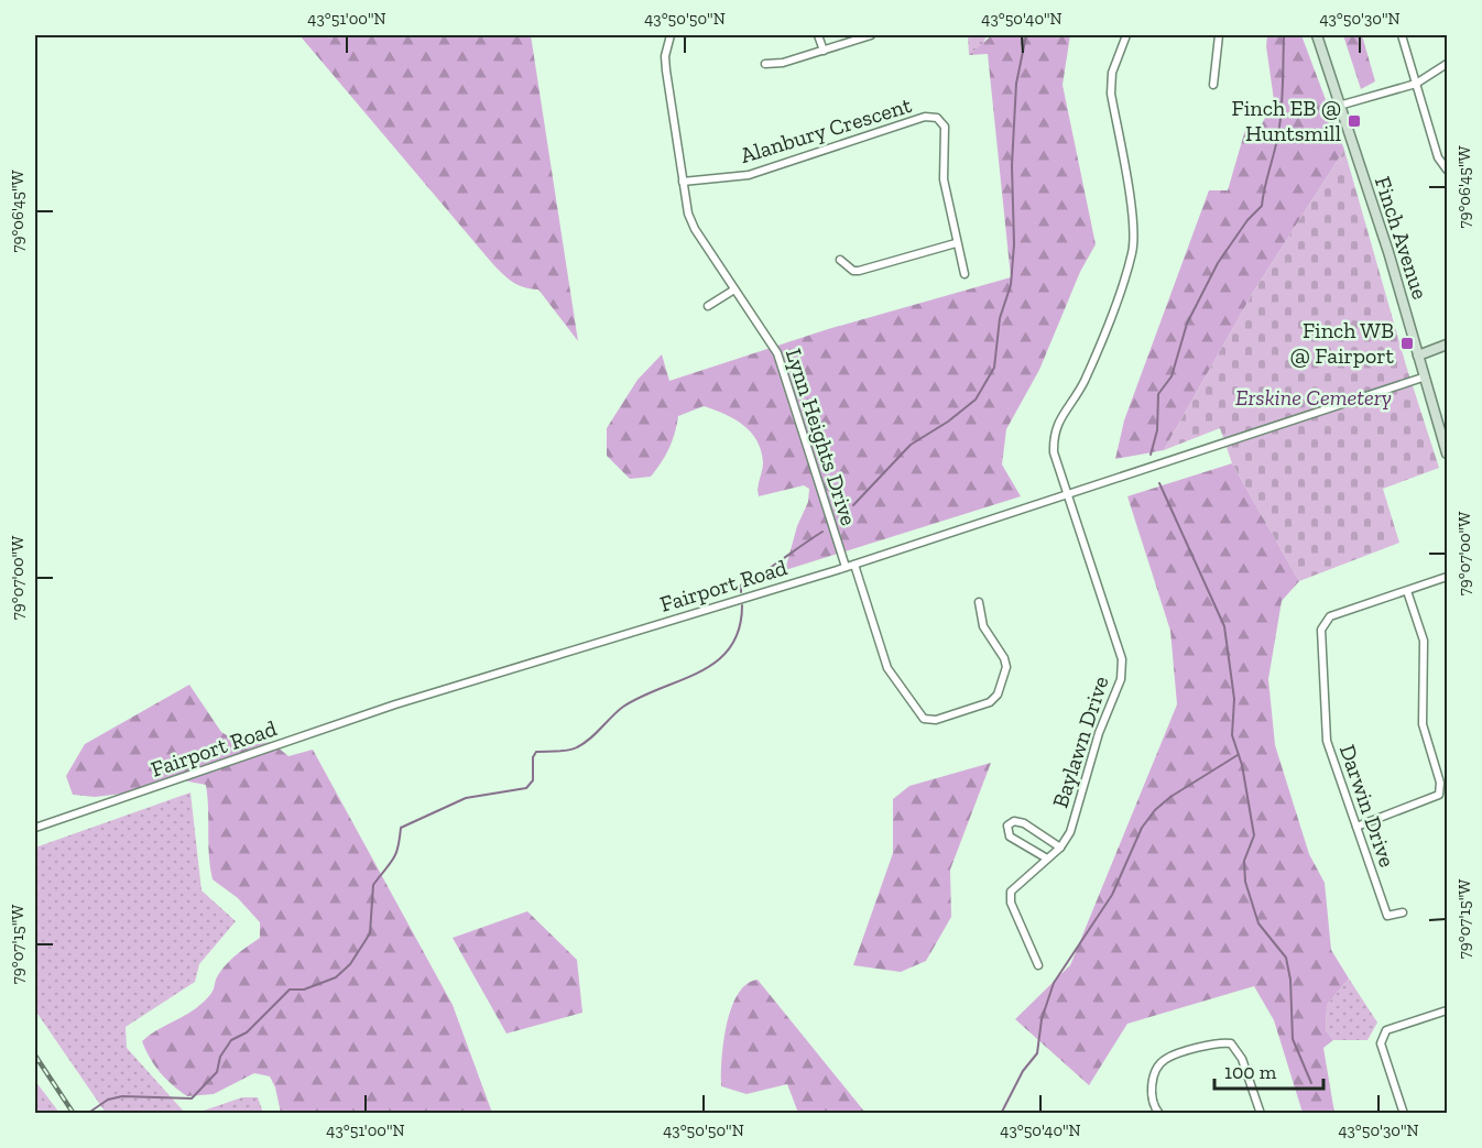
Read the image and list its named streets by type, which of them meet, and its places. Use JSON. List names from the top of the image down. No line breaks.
{"streets":{"main road":["Finch Avenue"],"street":["Alanbury Crescent","Lynn Heights Drive","Fairport Road","Baylawn Drive","Darwin Drive"]},"crossings":[["Alanbury Crescent","Lynn Heights Drive"],["Finch Avenue","Fairport Road"],["Lynn Heights Drive","Fairport Road"],["Fairport Road","Baylawn Drive"]],"parks":["Erskine Cemetery"],"places":{"transit":["Finch EB @ Huntsmill","Finch WB @ Fairport"]},"scale_bar":"100 m","coordinates":["43°51'00\"N","43°50'50\"N","43°50'40\"N","43°50'30\"N","79°06'45\"W","79°07'00\"W","79°07'15\"W"]}
